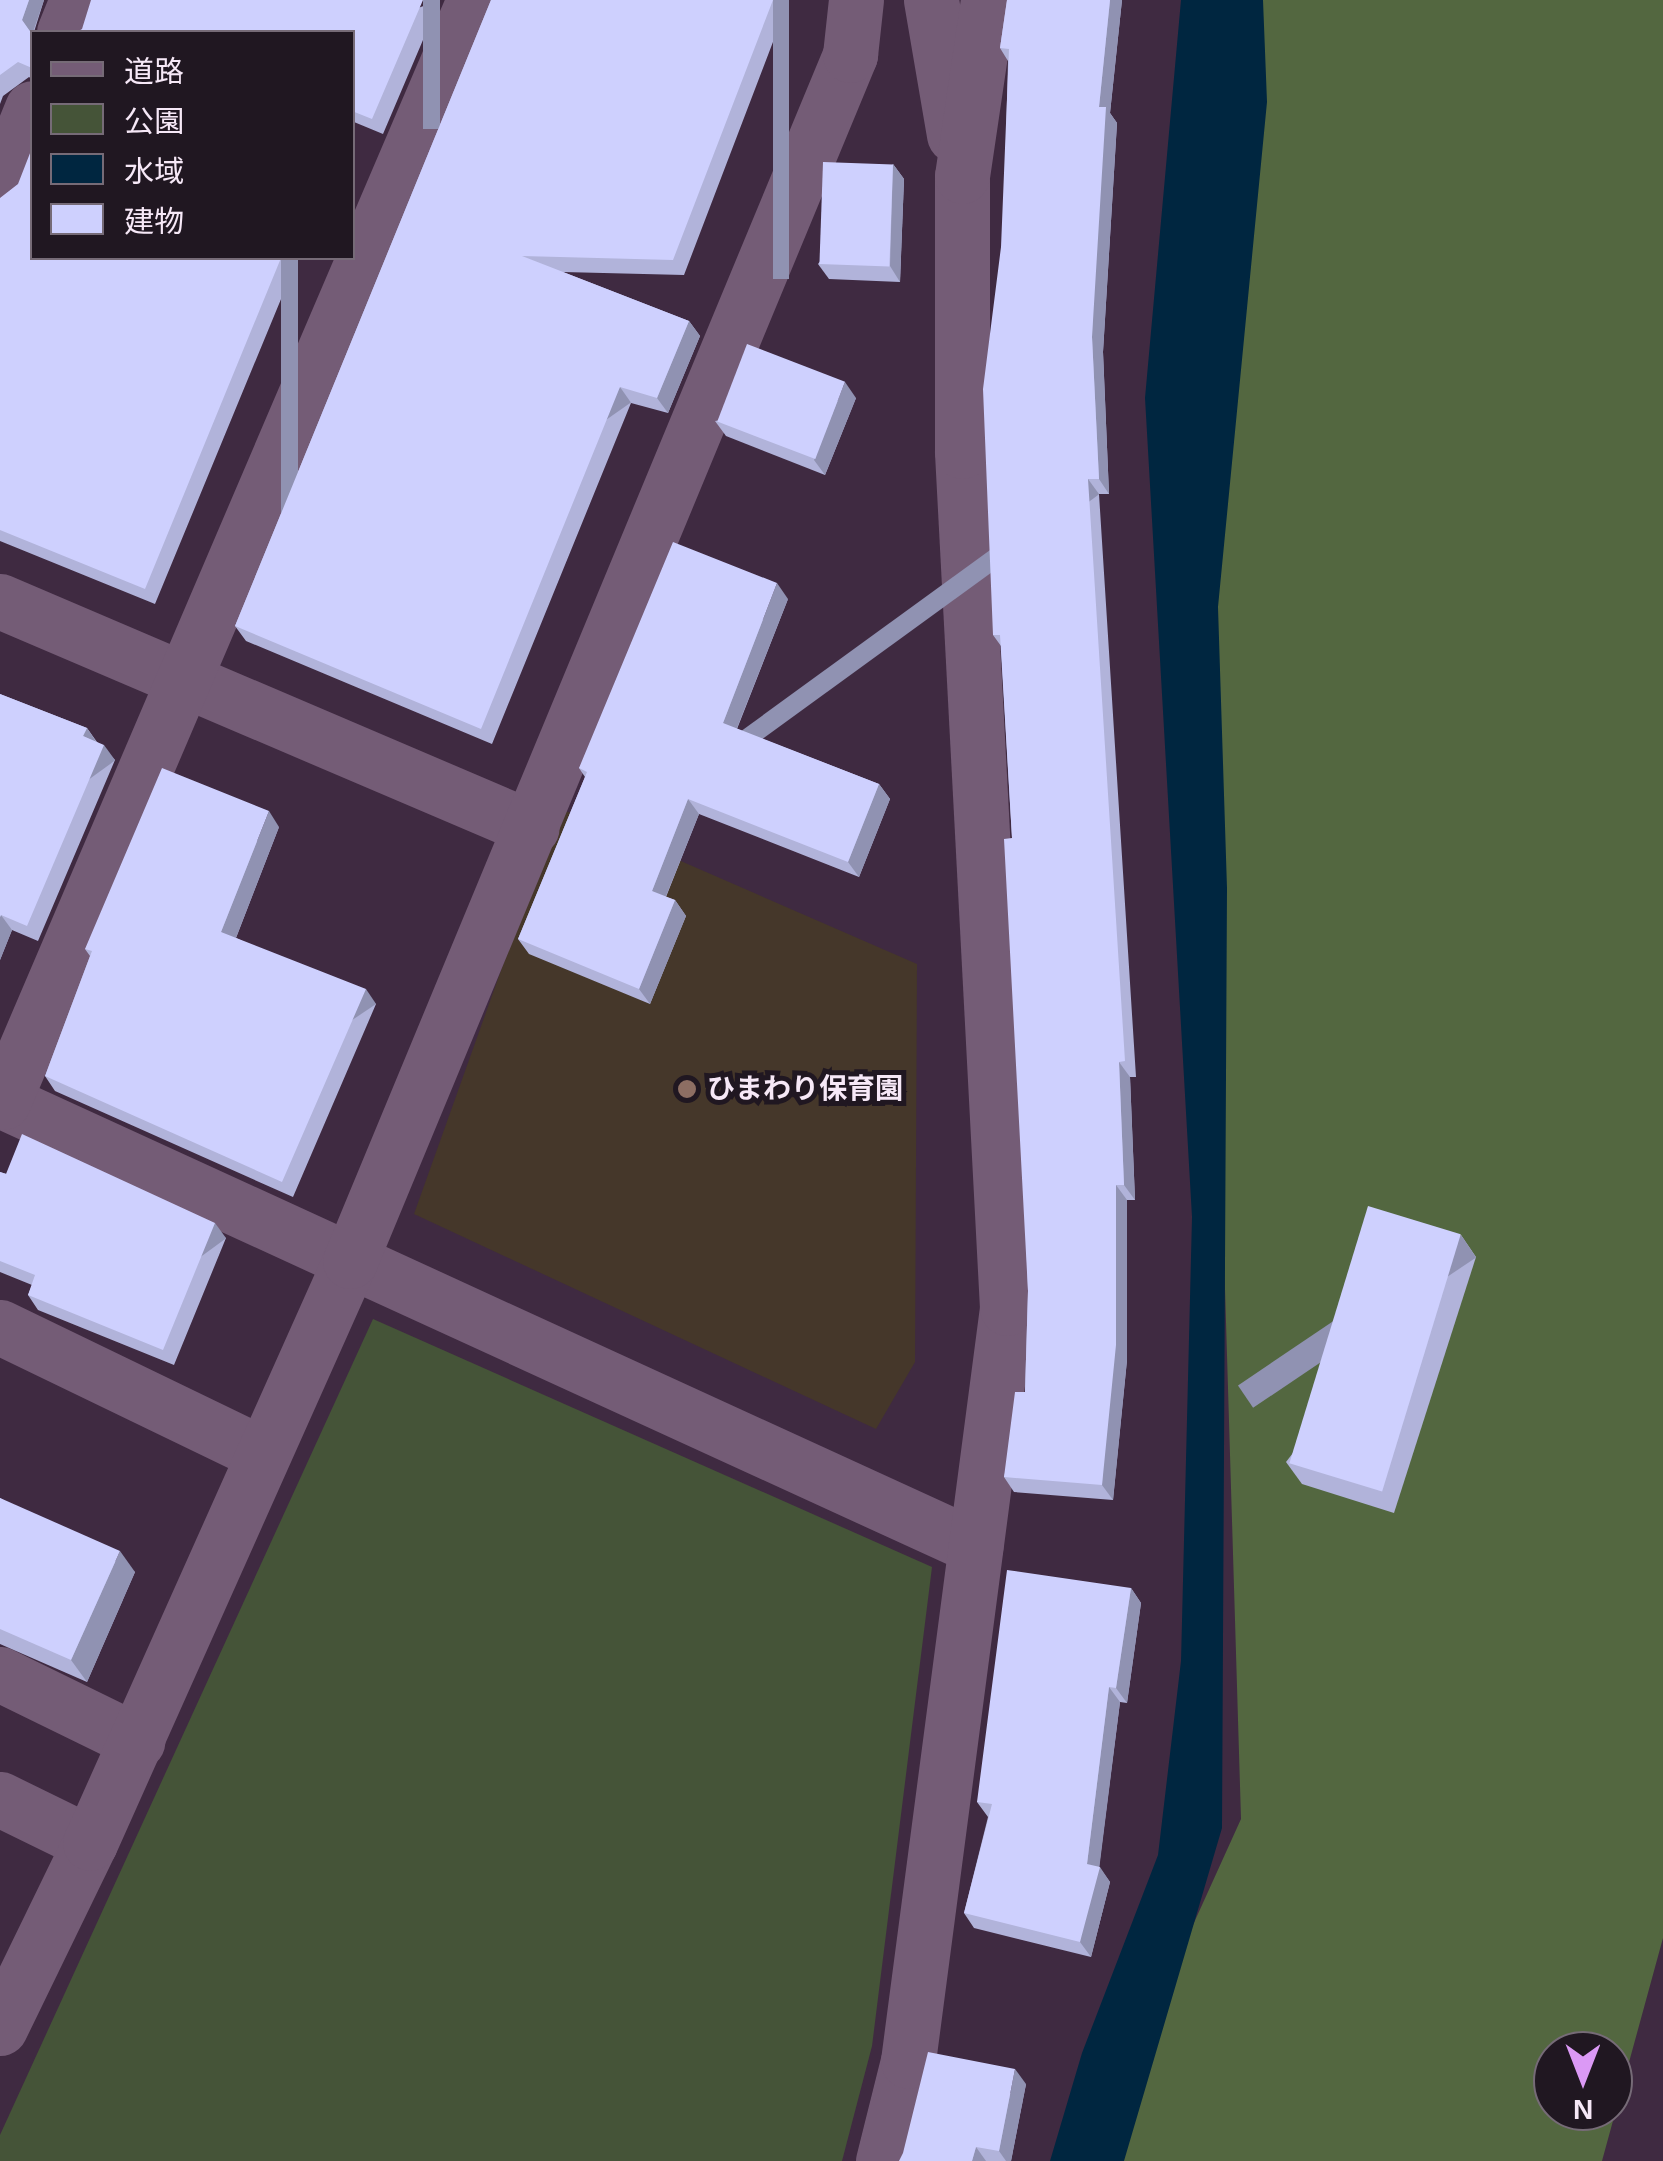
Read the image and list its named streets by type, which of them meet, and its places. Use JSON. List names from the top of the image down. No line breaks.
{"places":["ひまわり保育園"],"legend":["道路","公園","水域","建物"],"north":"bottom"}
